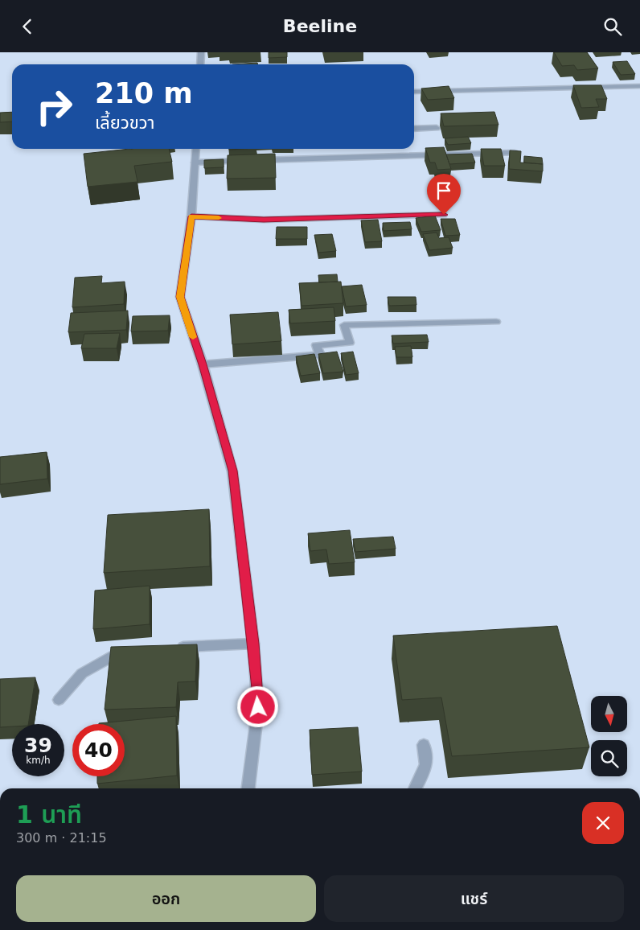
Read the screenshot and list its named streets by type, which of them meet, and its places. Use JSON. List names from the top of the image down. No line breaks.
{"north":"bottom","page":{"header":"Beeline","turn":["210 m","เลี้ยวขวา"],"speed":"39 km/h","limit":"40","heading":["1 นาที","300 m · 21:15"],"buttons":["ออก","แชร์"]}}
